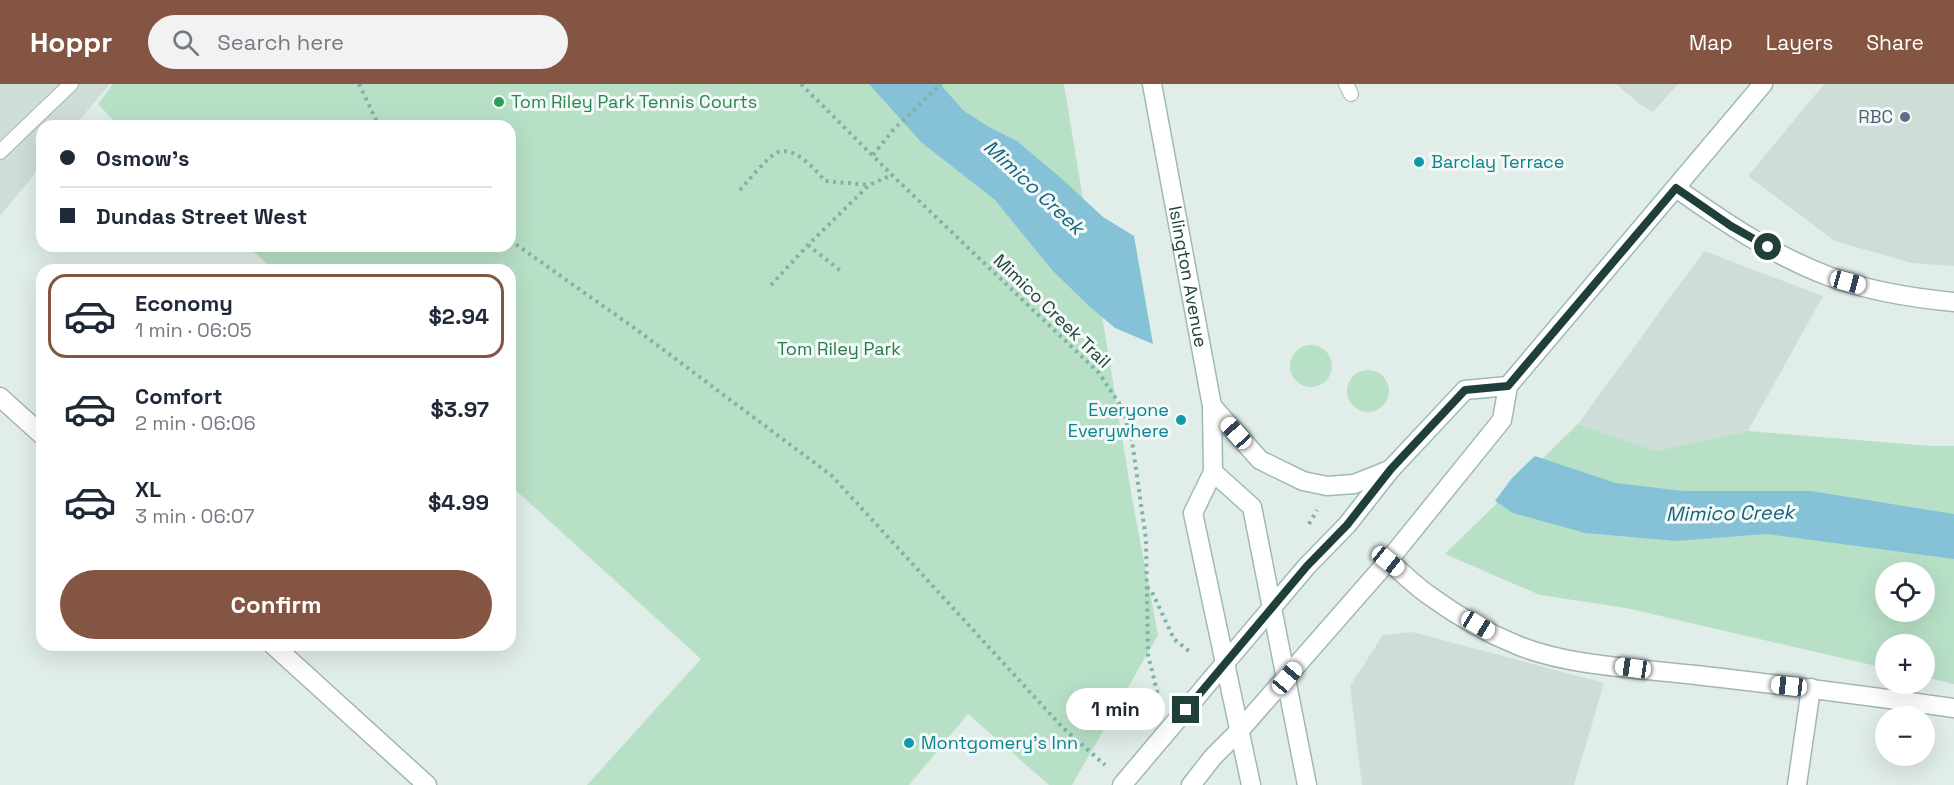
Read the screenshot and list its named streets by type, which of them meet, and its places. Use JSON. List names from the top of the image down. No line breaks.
{"streets":{"main road":["Islington Avenue"],"path":["Mimico Creek Trail"]},"water":["Mimico Creek"],"parks":["Tom Riley Park"],"places":["Tom Riley Park Tennis Courts","RBC","Barclay Terrace","Everyone Everywhere","Montgomery's Inn"],"page":{"header":"Hoppr","search":"Search here","nav":["Map","Layers","Share"],"banner":["Osmow's","Dundas Street West"],"list":[{"name":"Economy","note":"1 min · 06:05","value":"$2.94"},{"name":"Comfort","note":"2 min · 06:06","value":"$3.97"},{"name":"XL","note":"3 min · 06:07","value":"$4.99"}],"buttons":"Confirm","map_buttons":["+","−"],"bubble":"1 min"}}
